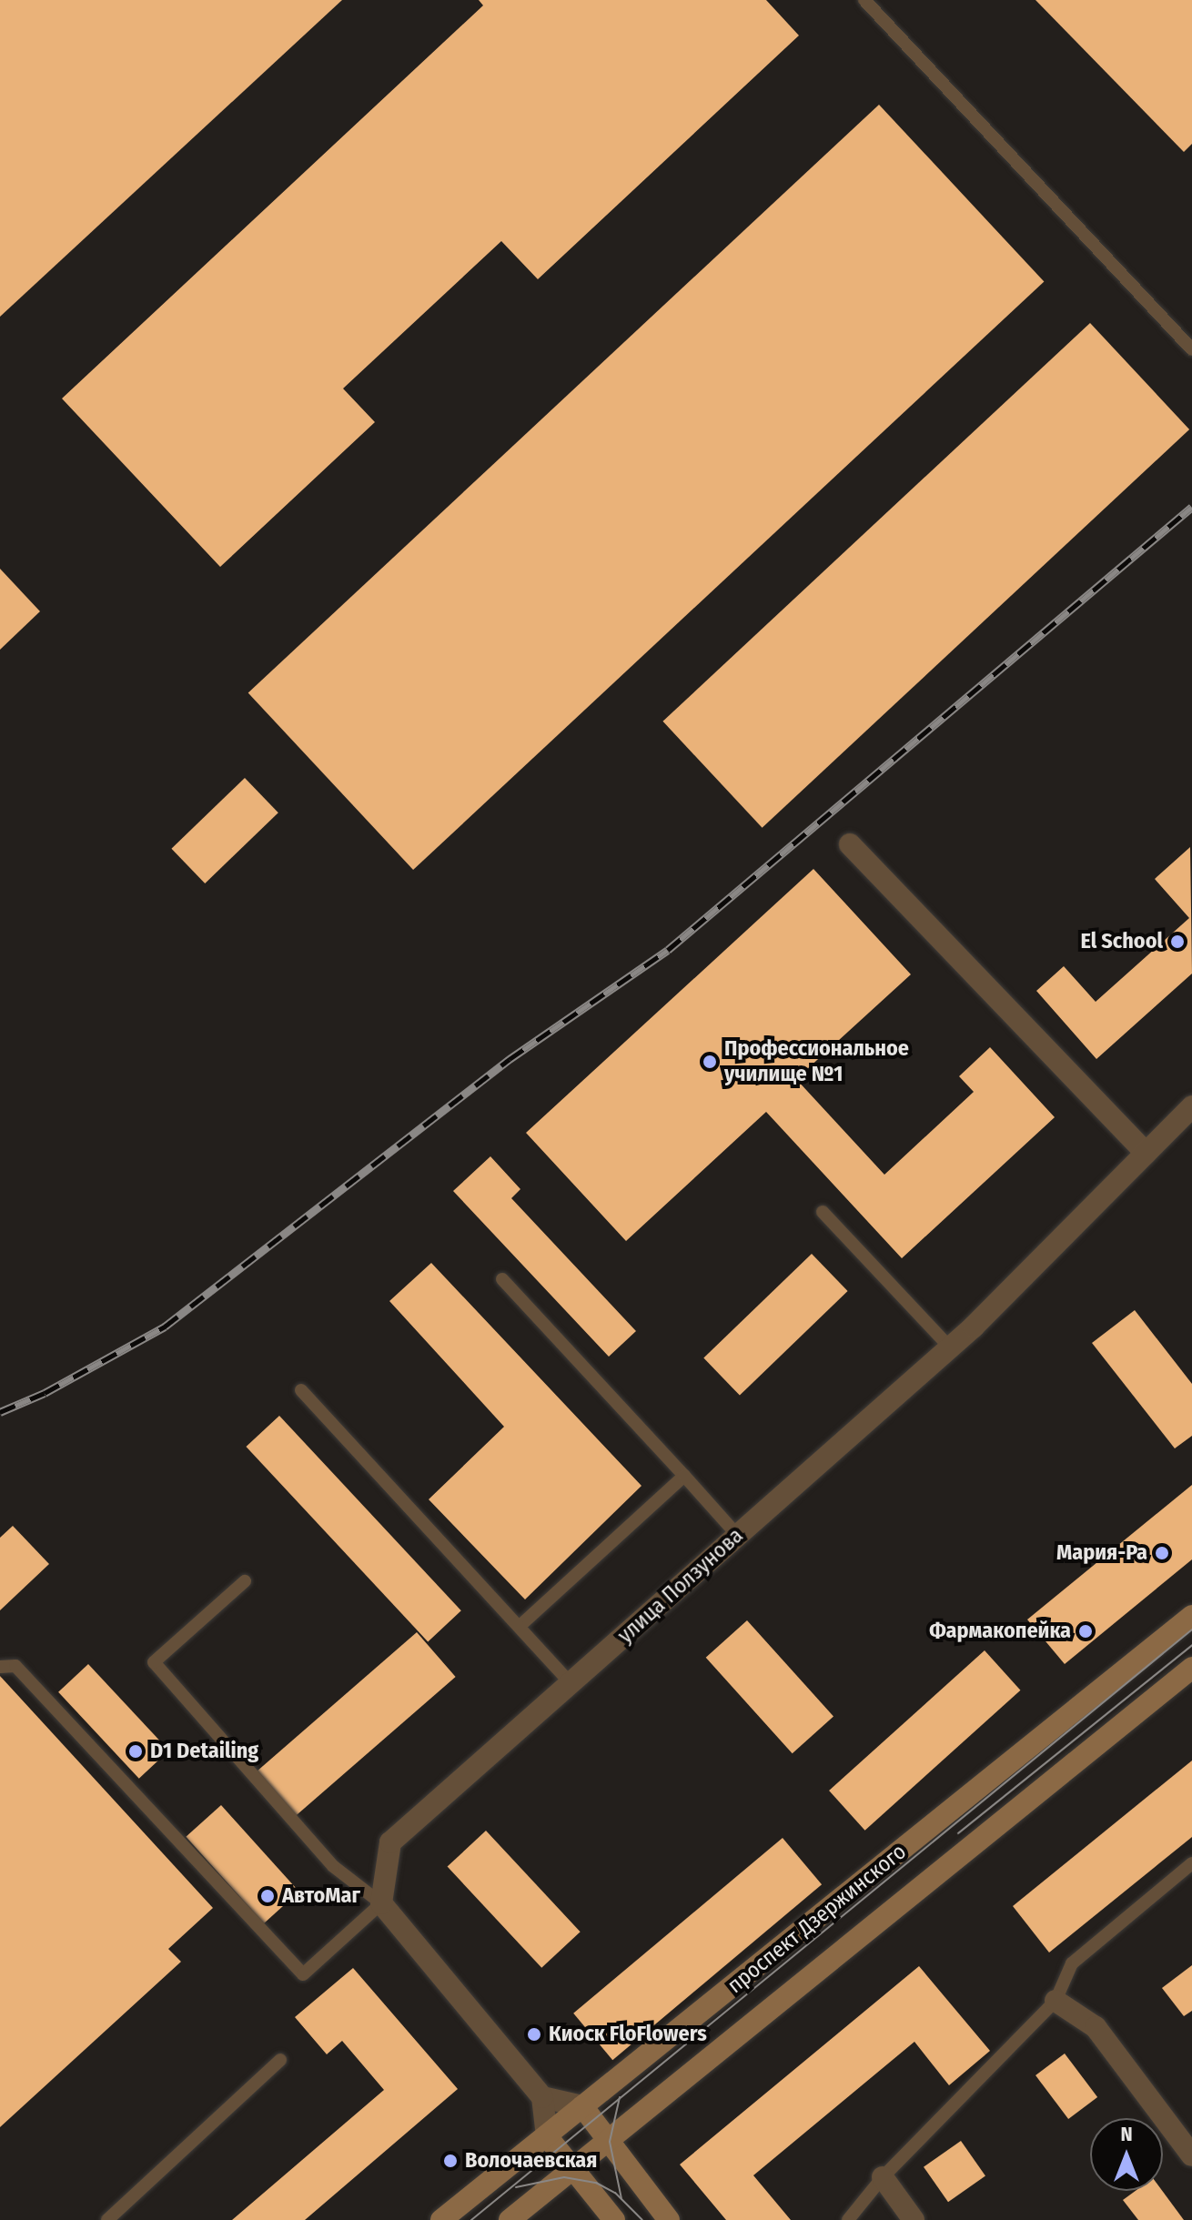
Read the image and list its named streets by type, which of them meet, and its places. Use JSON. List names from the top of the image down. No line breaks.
{"streets":{"main road":["проспект Дзержинского"],"street":["улица Ползунова"]},"places":["El School","Профессиональное училище №1","Мария-Ра","Фармакопейка","D1 Detailing","АвтоМаг","Киоск FloFlowers","Волочаевская"],"north":"top"}
